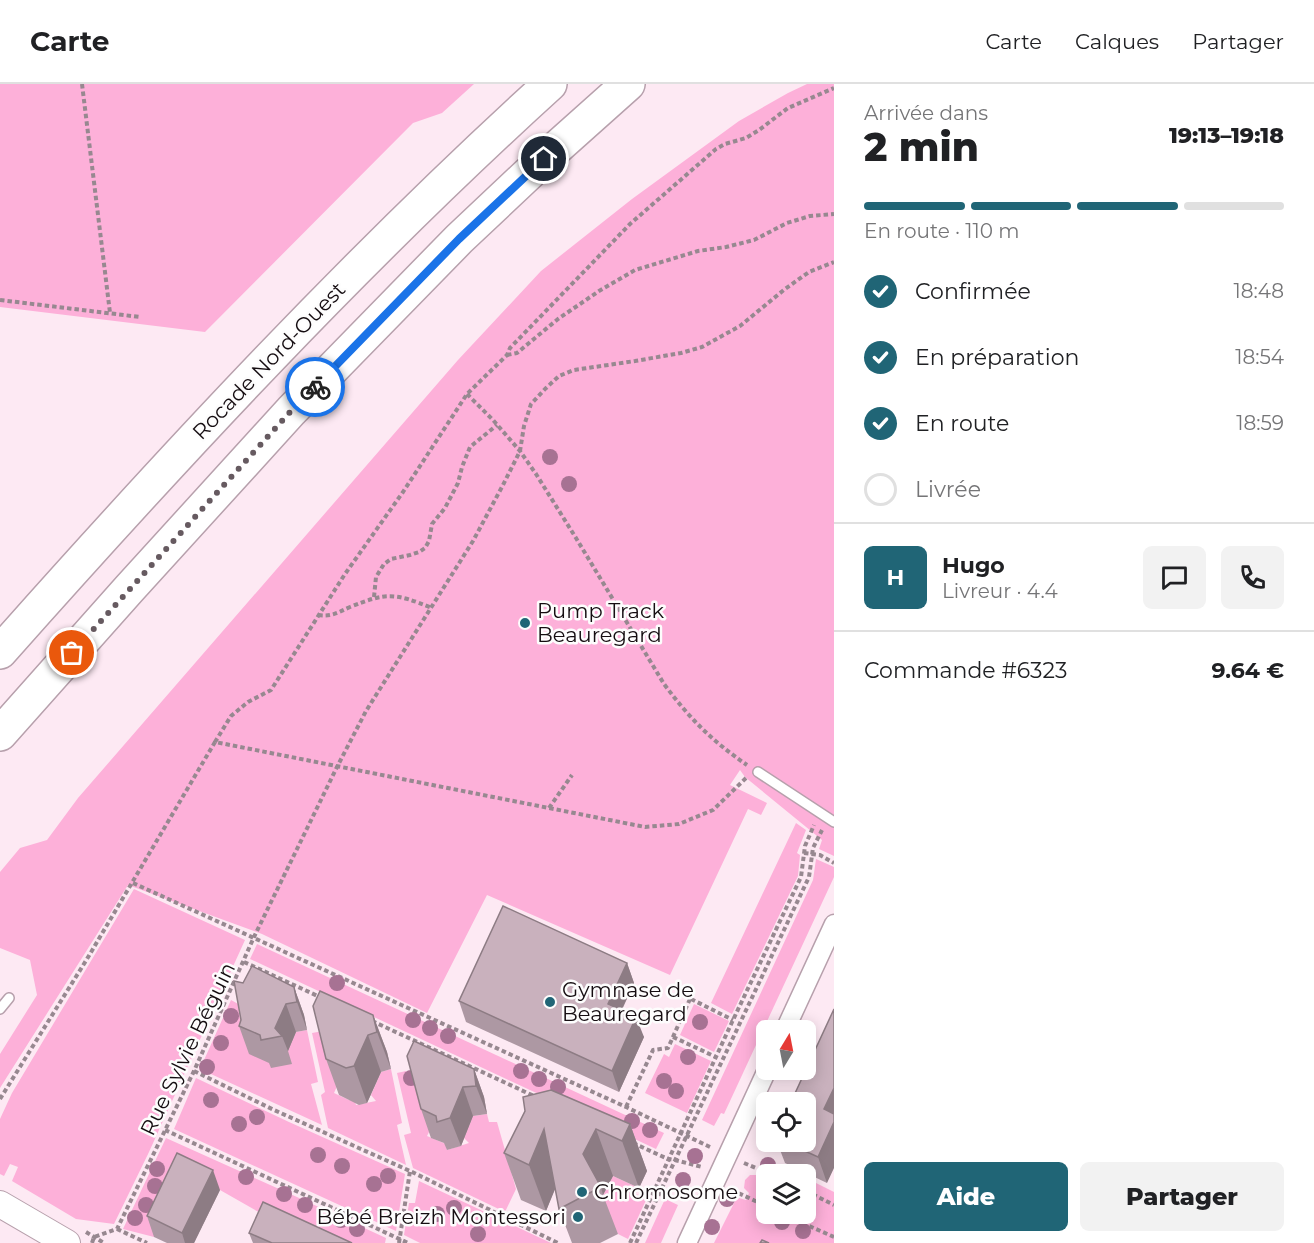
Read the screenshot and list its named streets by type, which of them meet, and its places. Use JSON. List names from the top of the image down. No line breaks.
{"streets":{"highway":["Rocade Nord-Ouest"],"path":["Rue Sylvie Béguin"]},"places":["Pump Track Beauregard","Gymnase de Beauregard","Chromosome","Bébé Breizh Montessori"],"north":"top","page":{"header":"Carte","nav":["Carte","Calques","Partager"],"heading":["2 min","Arrivée dans","19:13–19:18"],"panel":["Hugo","Livreur · 4.4","Commande #6323","9.64 €"],"bar":"En route · 110 m","list":[["Confirmée","18:48"],["En préparation","18:54"],["En route","18:59"],"Livrée"],"round":"H","buttons":["Aide","Partager"]}}
